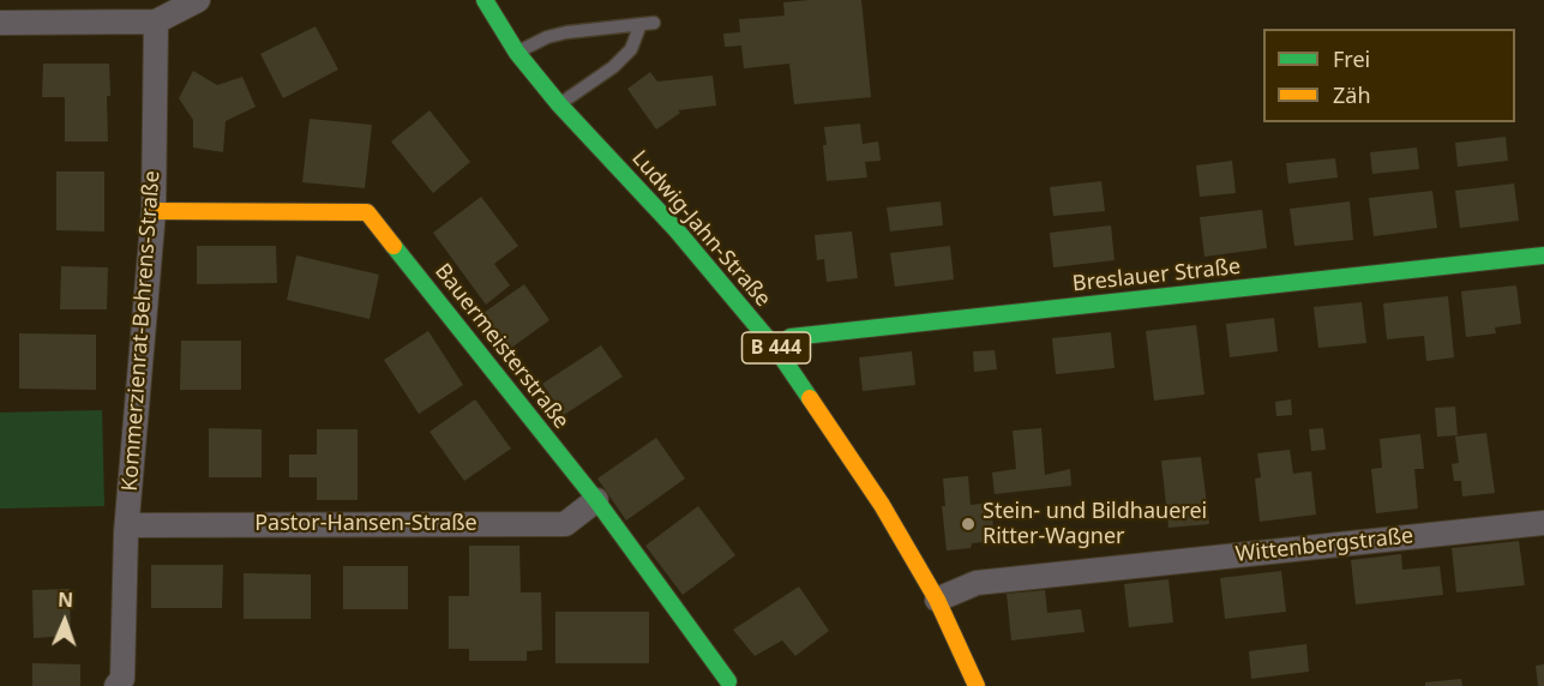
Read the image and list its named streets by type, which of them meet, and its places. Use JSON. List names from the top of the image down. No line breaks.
{"streets":{"street":["Ludwig-Jahn-Straße","Breslauer Straße","Kommerzienrat-Behrens-Straße","Bauermeisterstraße","B 444","Pastor-Hansen-Straße","Wittenbergstraße"]},"crossings":[["Ludwig-Jahn-Straße","Breslauer Straße"],["Ludwig-Jahn-Straße","Wittenbergstraße"],["Kommerzienrat-Behrens-Straße","Bauermeisterstraße"],["Kommerzienrat-Behrens-Straße","Pastor-Hansen-Straße"],["Bauermeisterstraße","Pastor-Hansen-Straße"]],"places":["Stein- und Bildhauerei Ritter-Wagner"],"legend":["Frei","Zäh"],"north":"top"}
